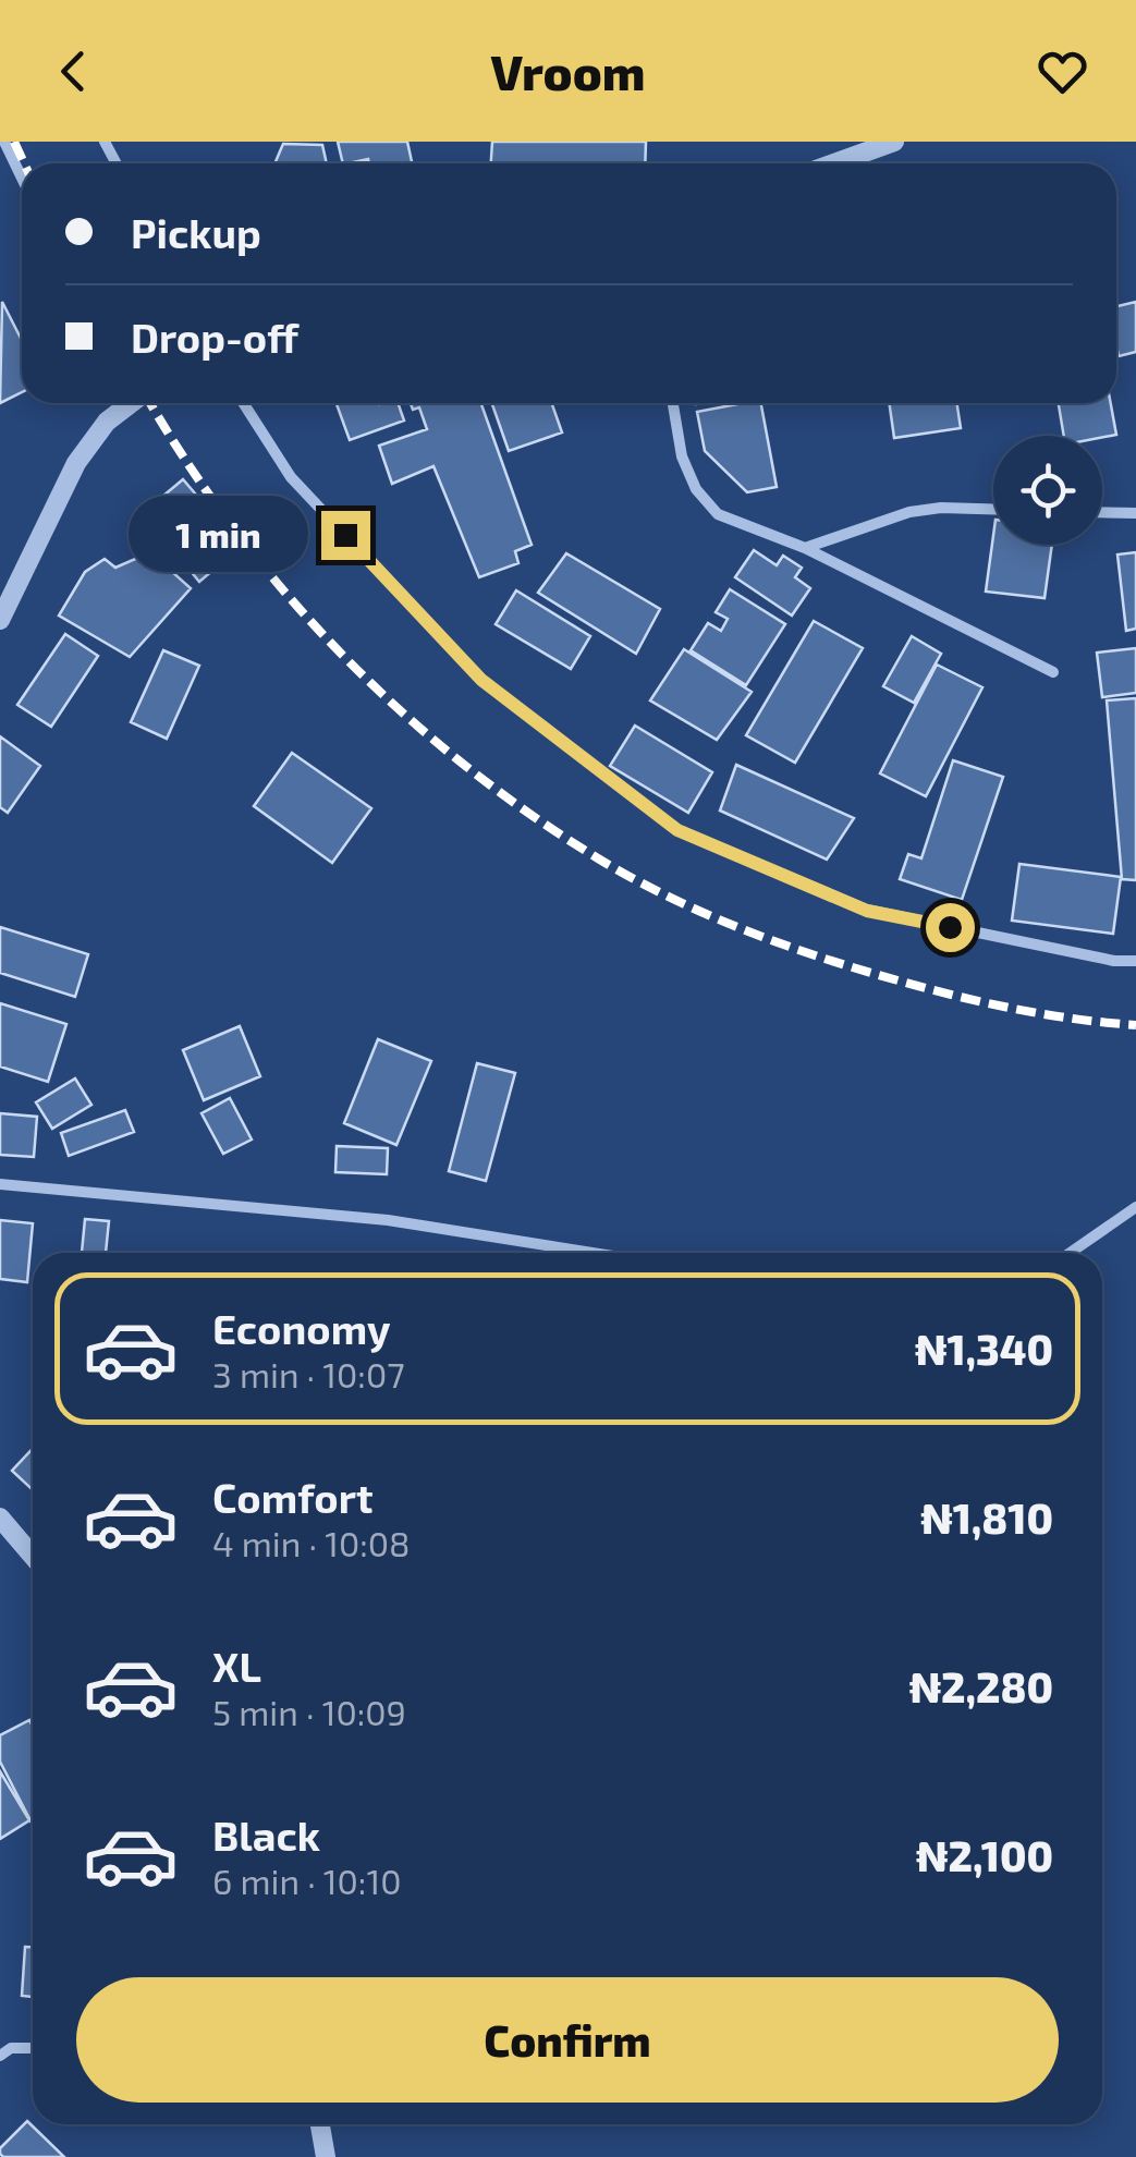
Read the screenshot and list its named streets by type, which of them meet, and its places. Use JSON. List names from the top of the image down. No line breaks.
{"page":{"header":"Vroom","banner":["Pickup","Drop-off"],"bubble":"1 min","list":[{"name":"Economy","note":"3 min · 10:07","value":"₦1,340"},{"name":"Comfort","note":"4 min · 10:08","value":"₦1,810"},{"name":"XL","note":"5 min · 10:09","value":"₦2,280"},{"name":"Black","note":"6 min · 10:10","value":"₦2,100"}],"buttons":"Confirm"}}
